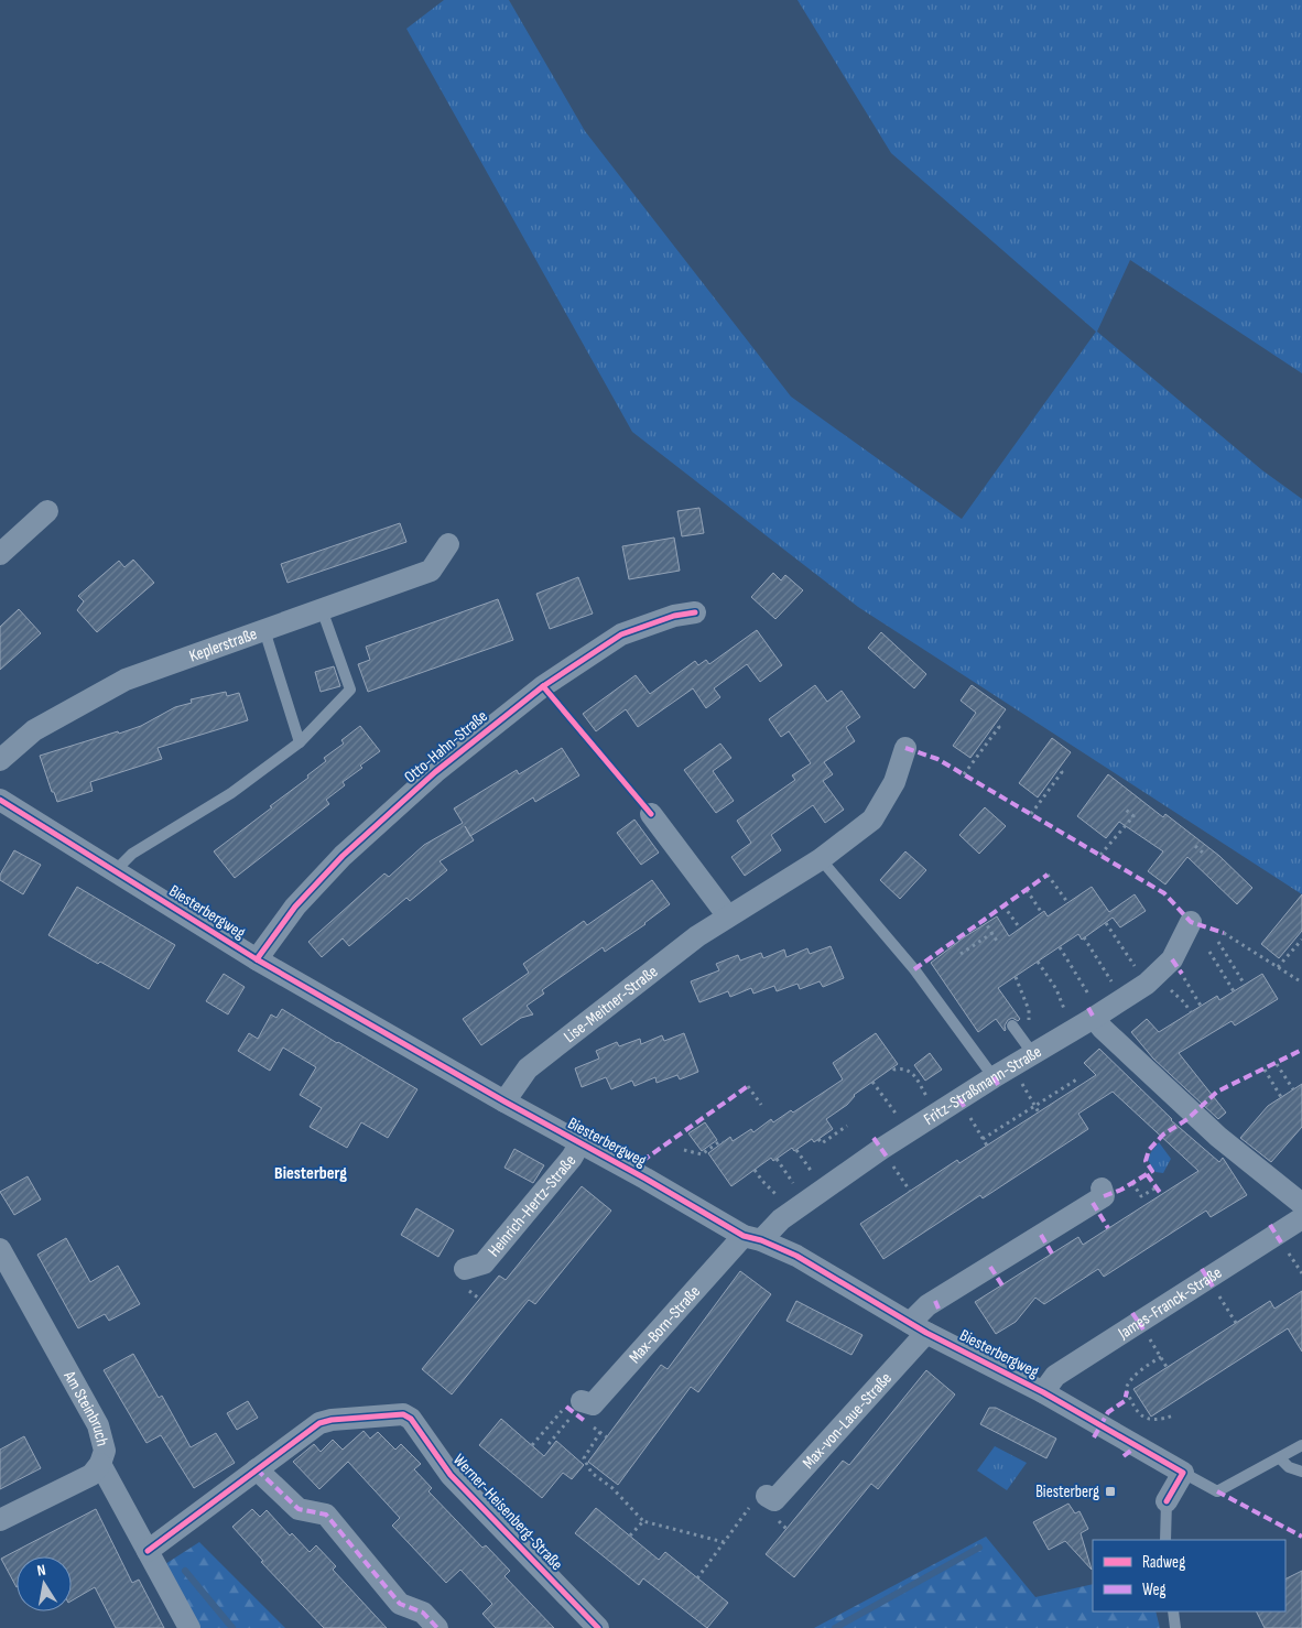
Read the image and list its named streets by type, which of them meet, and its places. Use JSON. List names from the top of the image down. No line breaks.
{"streets":{"street":["Keplerstraße","Otto-Hahn-Straße","Biesterbergweg","Lise-Meitner-Straße","Fritz-Straßmann-Straße","Heinrich-Hertz-Straße","James-Franck-Straße","Max-Born-Straße","Am Steinbruch","Max-von-Laue-Straße","Werner-Heisenberg-Straße"]},"crossings":[["Otto-Hahn-Straße","Biesterbergweg"],["Biesterbergweg","Lise-Meitner-Straße"],["Biesterbergweg","Fritz-Straßmann-Straße"],["Biesterbergweg","Heinrich-Hertz-Straße"],["Biesterbergweg","James-Franck-Straße"],["Biesterbergweg","Max-Born-Straße"],["Biesterbergweg","Max-von-Laue-Straße"],["Fritz-Straßmann-Straße","Max-Born-Straße"],["Am Steinbruch","Werner-Heisenberg-Straße"]],"districts":["Biesterberg"],"places":{"transit":["Biesterberg"]},"legend":["Radweg","Weg"],"north":"top"}
